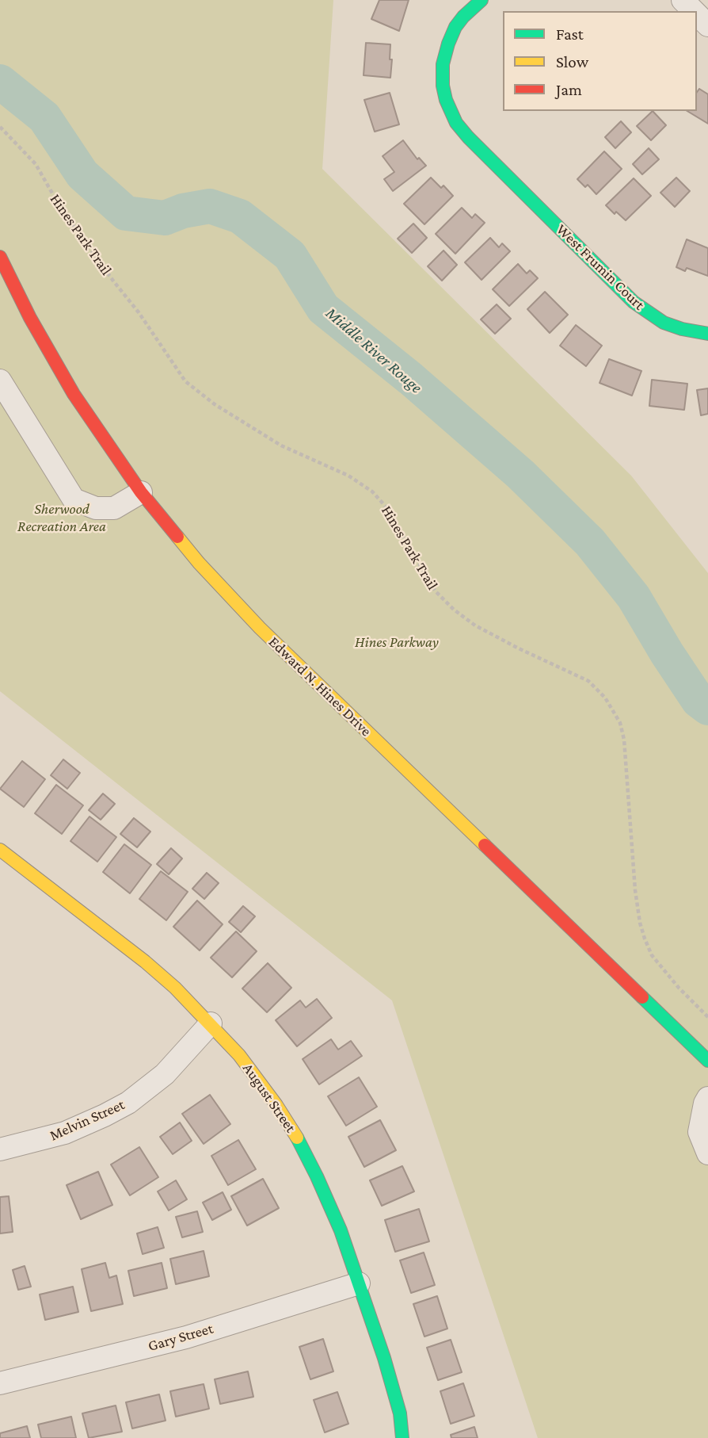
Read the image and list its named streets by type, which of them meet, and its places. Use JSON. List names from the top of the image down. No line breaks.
{"streets":{"street":["West Frumin Court","Edward N. Hines Drive","August Street","Melvin Street","Gary Street"],"path":["Hines Park Trail"]},"crossings":[["August Street","Melvin Street"],["August Street","Gary Street"]],"water":["Middle River Rouge"],"parks":["Sherwood Recreation Area","Hines Parkway"],"legend":["Fast","Slow","Jam"]}
